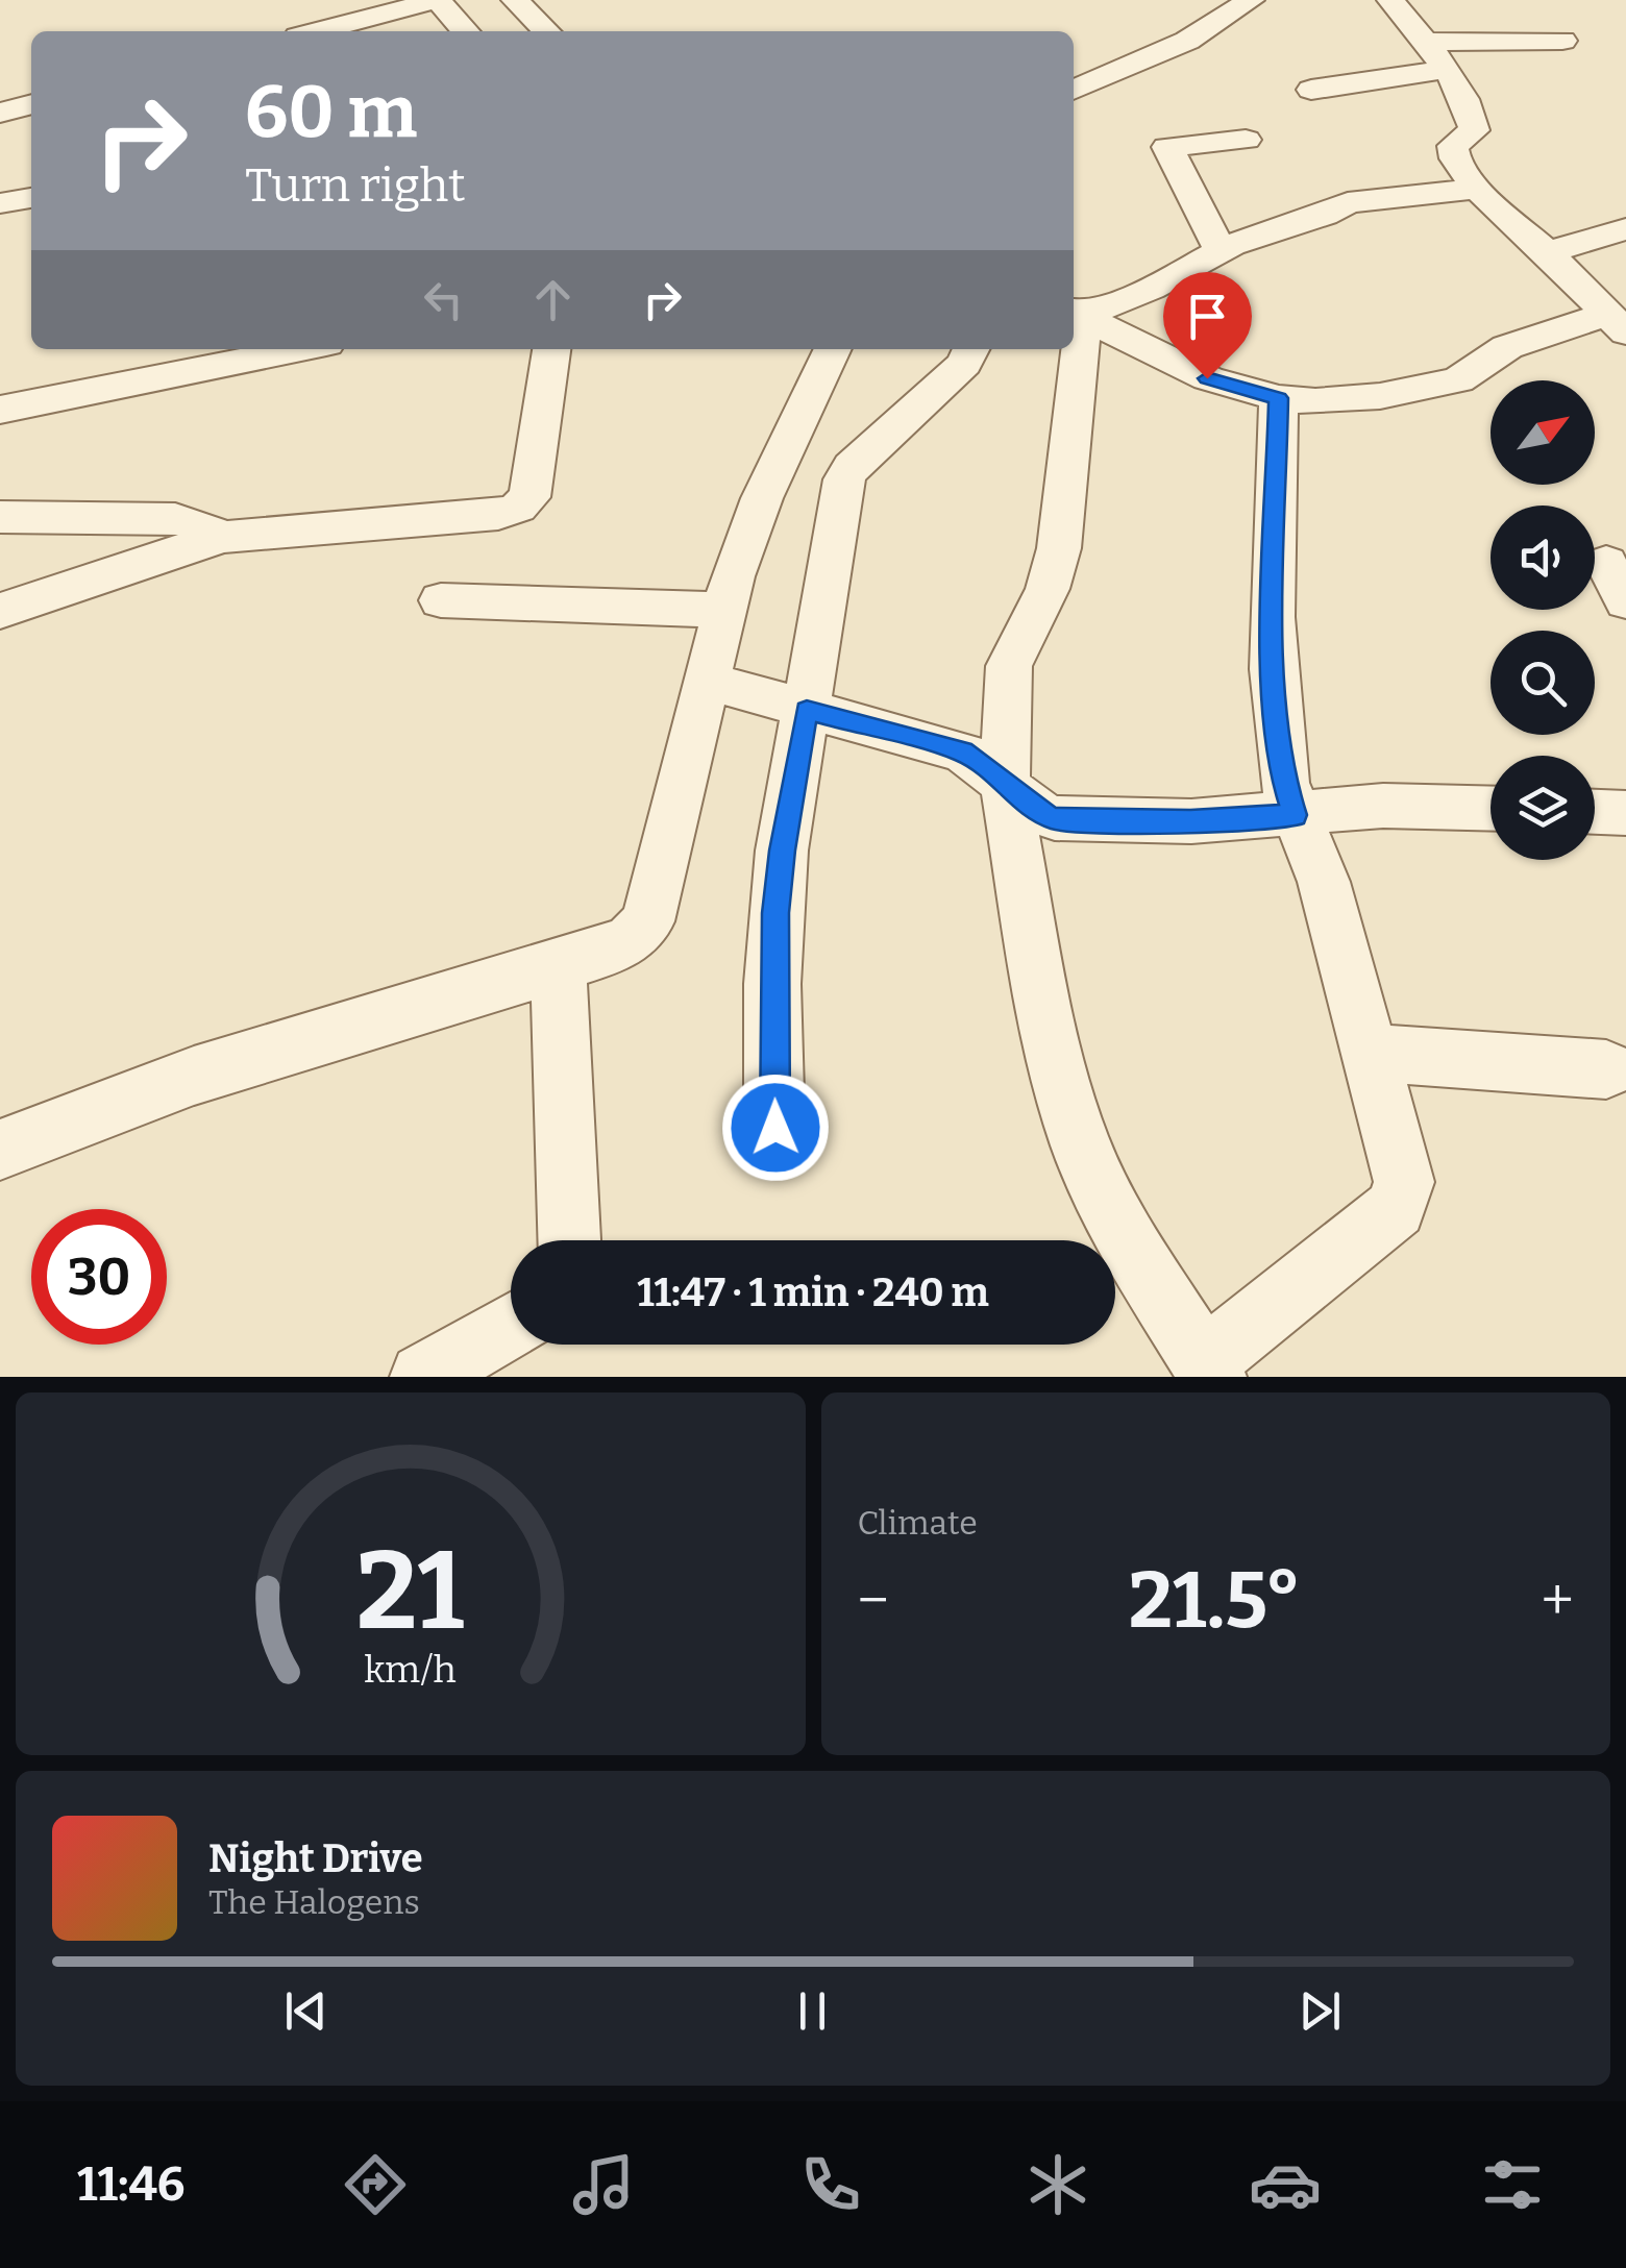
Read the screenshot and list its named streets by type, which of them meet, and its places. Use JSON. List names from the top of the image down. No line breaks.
{"north":"top right","page":{"turn":["60 m","Turn right"],"limit":"30","trip":"11:47 · 1 min · 240 m","tile":"Climate","heat":["−","21.5°","+"],"song":["Night Drive","The Halogens"],"tabs":"11:46","gauge":["21","km/h"]}}
